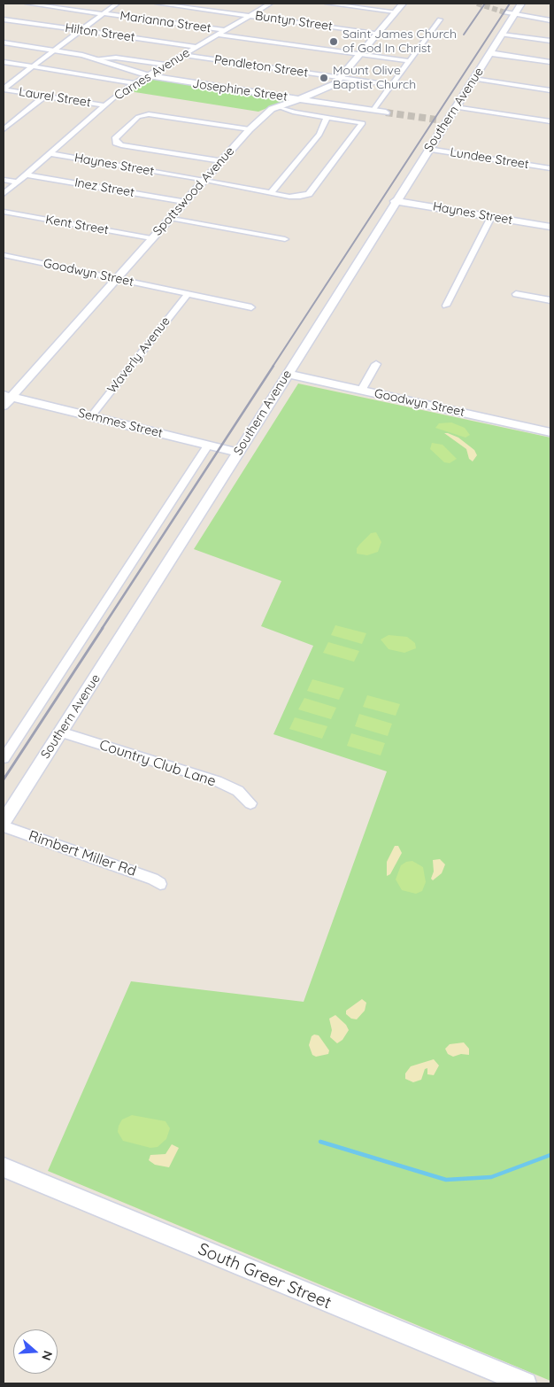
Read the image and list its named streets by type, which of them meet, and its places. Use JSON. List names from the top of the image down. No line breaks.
{"streets":{"main road":["Josephine Street","Southern Avenue","Haynes Street","Spottswood Avenue","Goodwyn Street","Semmes Street","South Greer Street"],"street":["Buntyn Street","Marianna Street","Hilton Street","Pendleton Street","Carnes Avenue","Laurel Street","Lundee Street","Inez Street","Kent Street","Waverly Avenue","Country Club Lane","Rimbert Miller Rd"]},"crossings":[["Buntyn Street","Carnes Avenue"],["Buntyn Street","Spottswood Avenue"],["Marianna Street","Carnes Avenue"],["Marianna Street","Spottswood Avenue"],["Hilton Street","Carnes Avenue"],["Pendleton Street","Carnes Avenue"],["Pendleton Street","Spottswood Avenue"],["Carnes Avenue","Josephine Street"],["Carnes Avenue","Laurel Street"],["Carnes Avenue","Haynes Street"],["Carnes Avenue","Inez Street"],["Josephine Street","Spottswood Avenue"],["Southern Avenue","Lundee Street"],["Southern Avenue","Haynes Street"],["Southern Avenue","Goodwyn Street"],["Southern Avenue","Semmes Street"],["Southern Avenue","Country Club Lane"],["Haynes Street","Spottswood Avenue"],["Inez Street","Spottswood Avenue"],["Spottswood Avenue","Kent Street"],["Spottswood Avenue","Goodwyn Street"],["Spottswood Avenue","Semmes Street"],["Goodwyn Street","Waverly Avenue"],["Waverly Avenue","Semmes Street"]],"places":["Saint James Church of God In Christ","Mount Olive Baptist Church"],"north":"right"}
